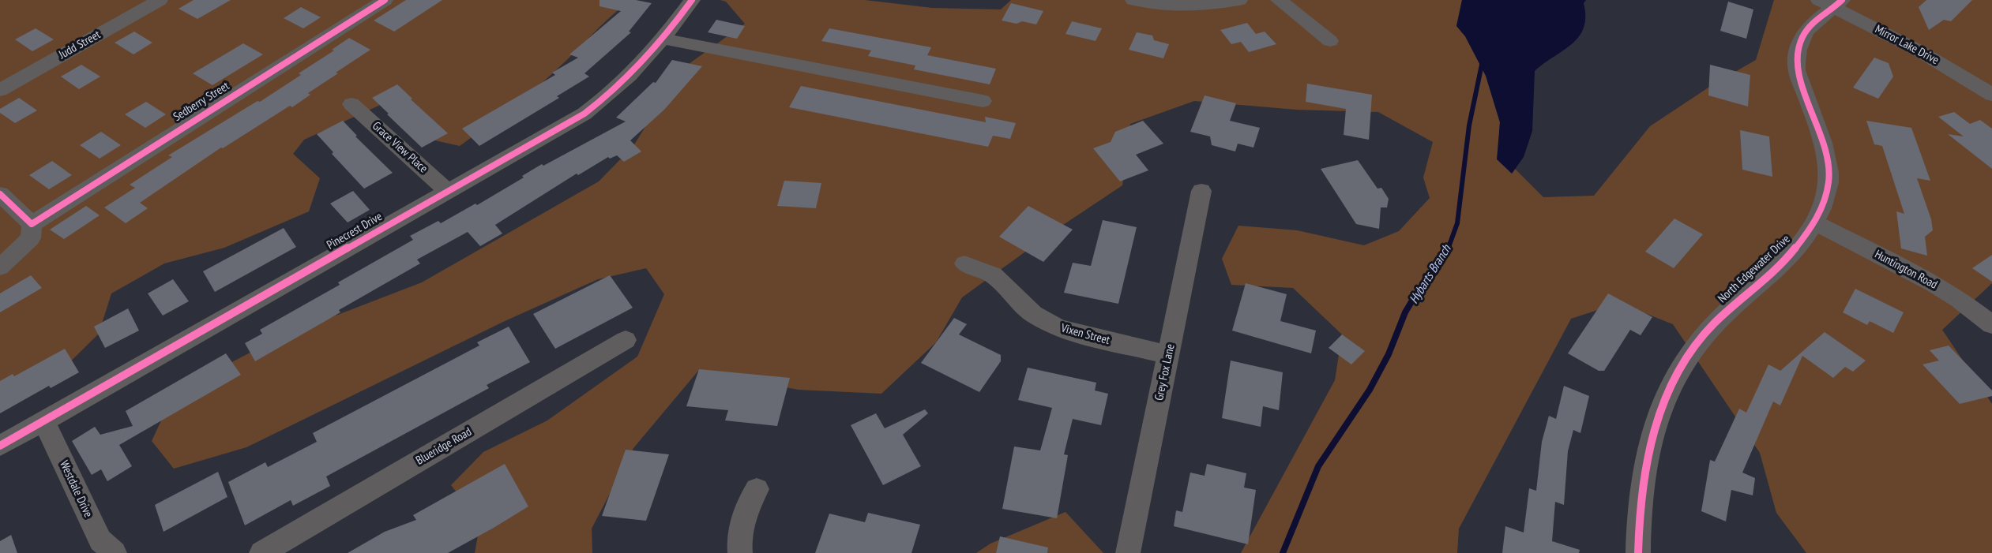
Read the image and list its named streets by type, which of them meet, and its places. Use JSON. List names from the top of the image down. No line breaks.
{"streets":{"street":["Judd Street","Mirror Lake Drive","Sedberry Street","Grace View Place","Pinecrest Drive","North Edgewater Drive","Huntington Road","Vixen Street","Grey Fox Lane","Blueridge Road","Westdale Drive"]},"crossings":[["Mirror Lake Drive","North Edgewater Drive"],["Grace View Place","Pinecrest Drive"],["Pinecrest Drive","Westdale Drive"],["North Edgewater Drive","Huntington Road"],["Vixen Street","Grey Fox Lane"]],"water":["Hybarts Branch"]}
